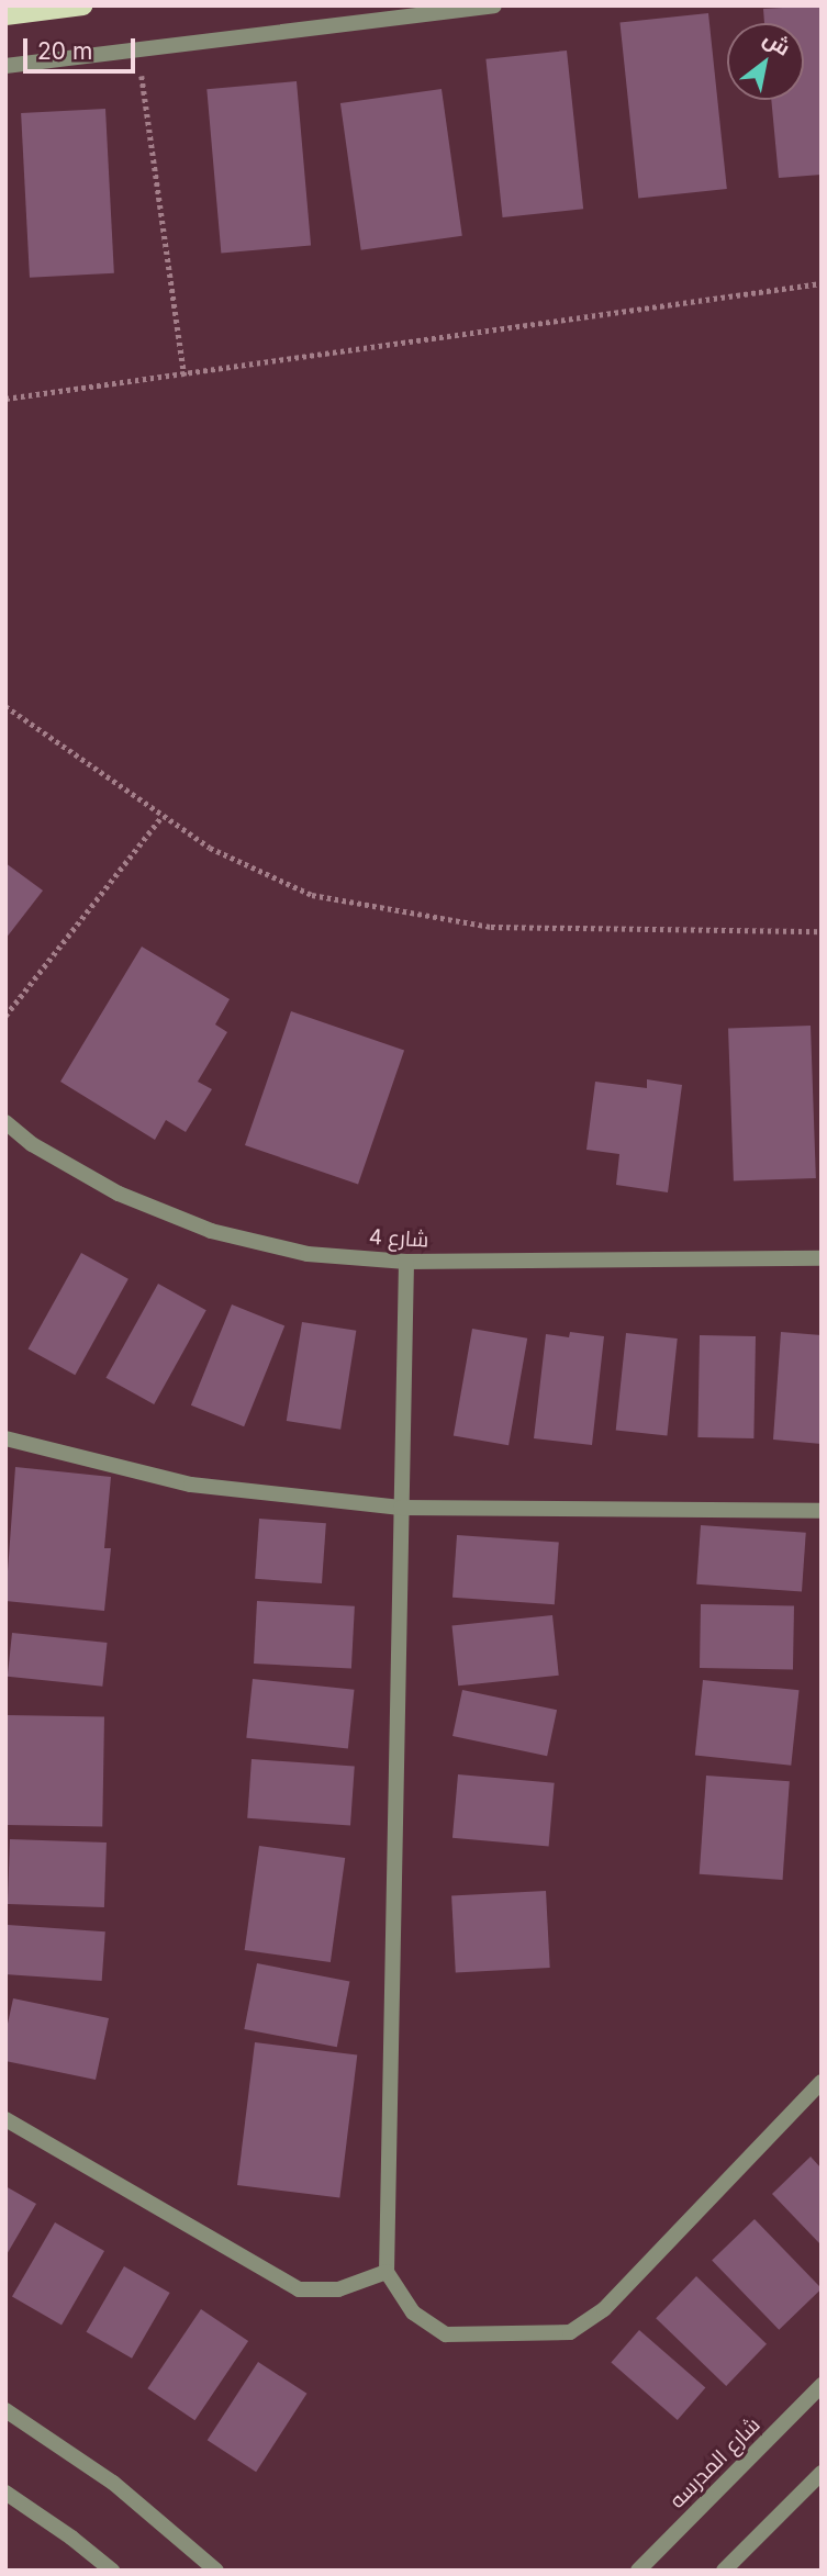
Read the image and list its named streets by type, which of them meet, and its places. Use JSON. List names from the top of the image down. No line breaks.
{"streets":{"street":["شارع 4","شارع المدرسه"]},"scale_bar":"20 m","north":"top right"}
